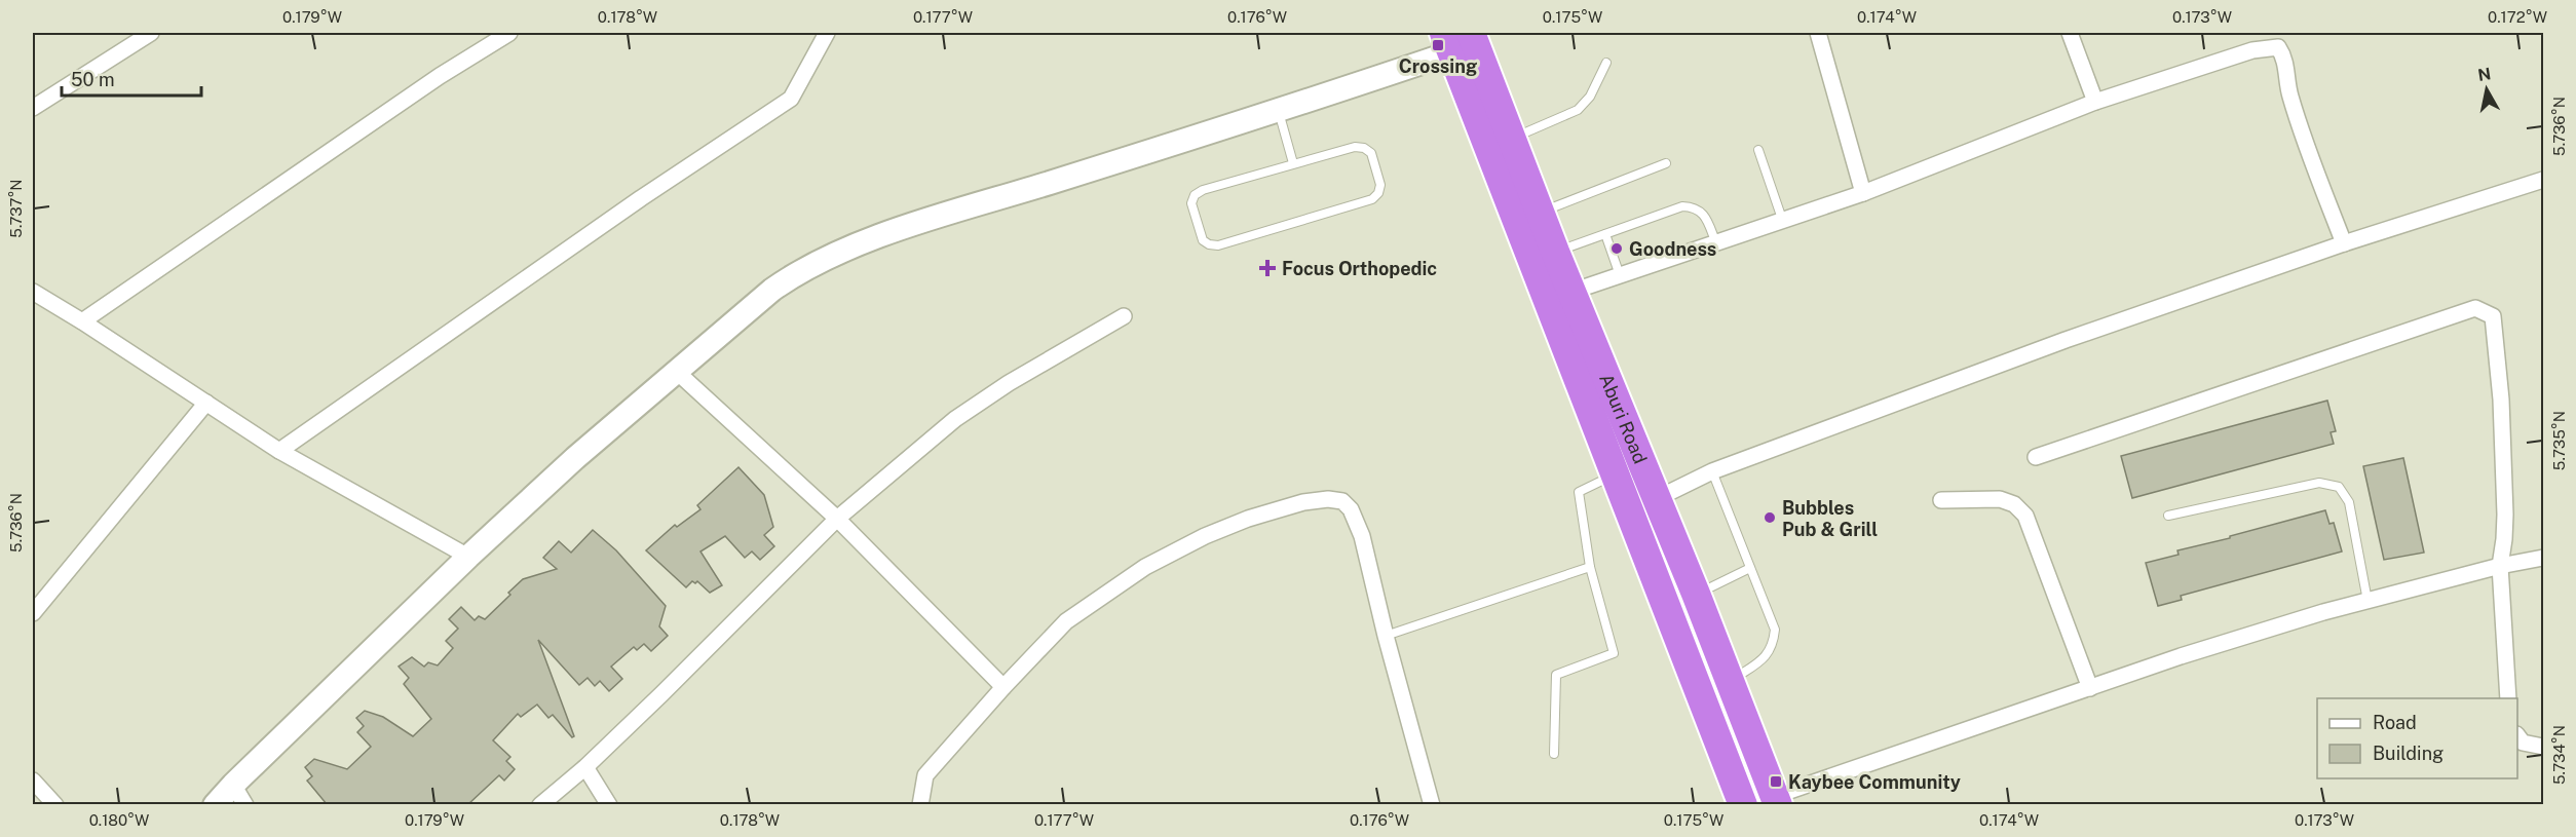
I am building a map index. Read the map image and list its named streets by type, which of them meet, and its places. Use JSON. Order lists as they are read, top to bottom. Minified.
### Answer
{"streets":{"highway":["Aburi Road"]},"places":{"transit":["Crossing","Kaybee Community"],"other":["Goodness","Bubbles Pub & Grill"],"health":["Focus Orthopedic"]},"legend":["Road","Building"],"scale_bar":"50 m","north":"top","coordinates":["0.179°W","0.178°W","0.177°W","0.176°W","0.175°W","0.174°W","0.173°W","0.172°W","5.736°N","5.737°N","5.735°N","5.734°N","0.180°W"]}
